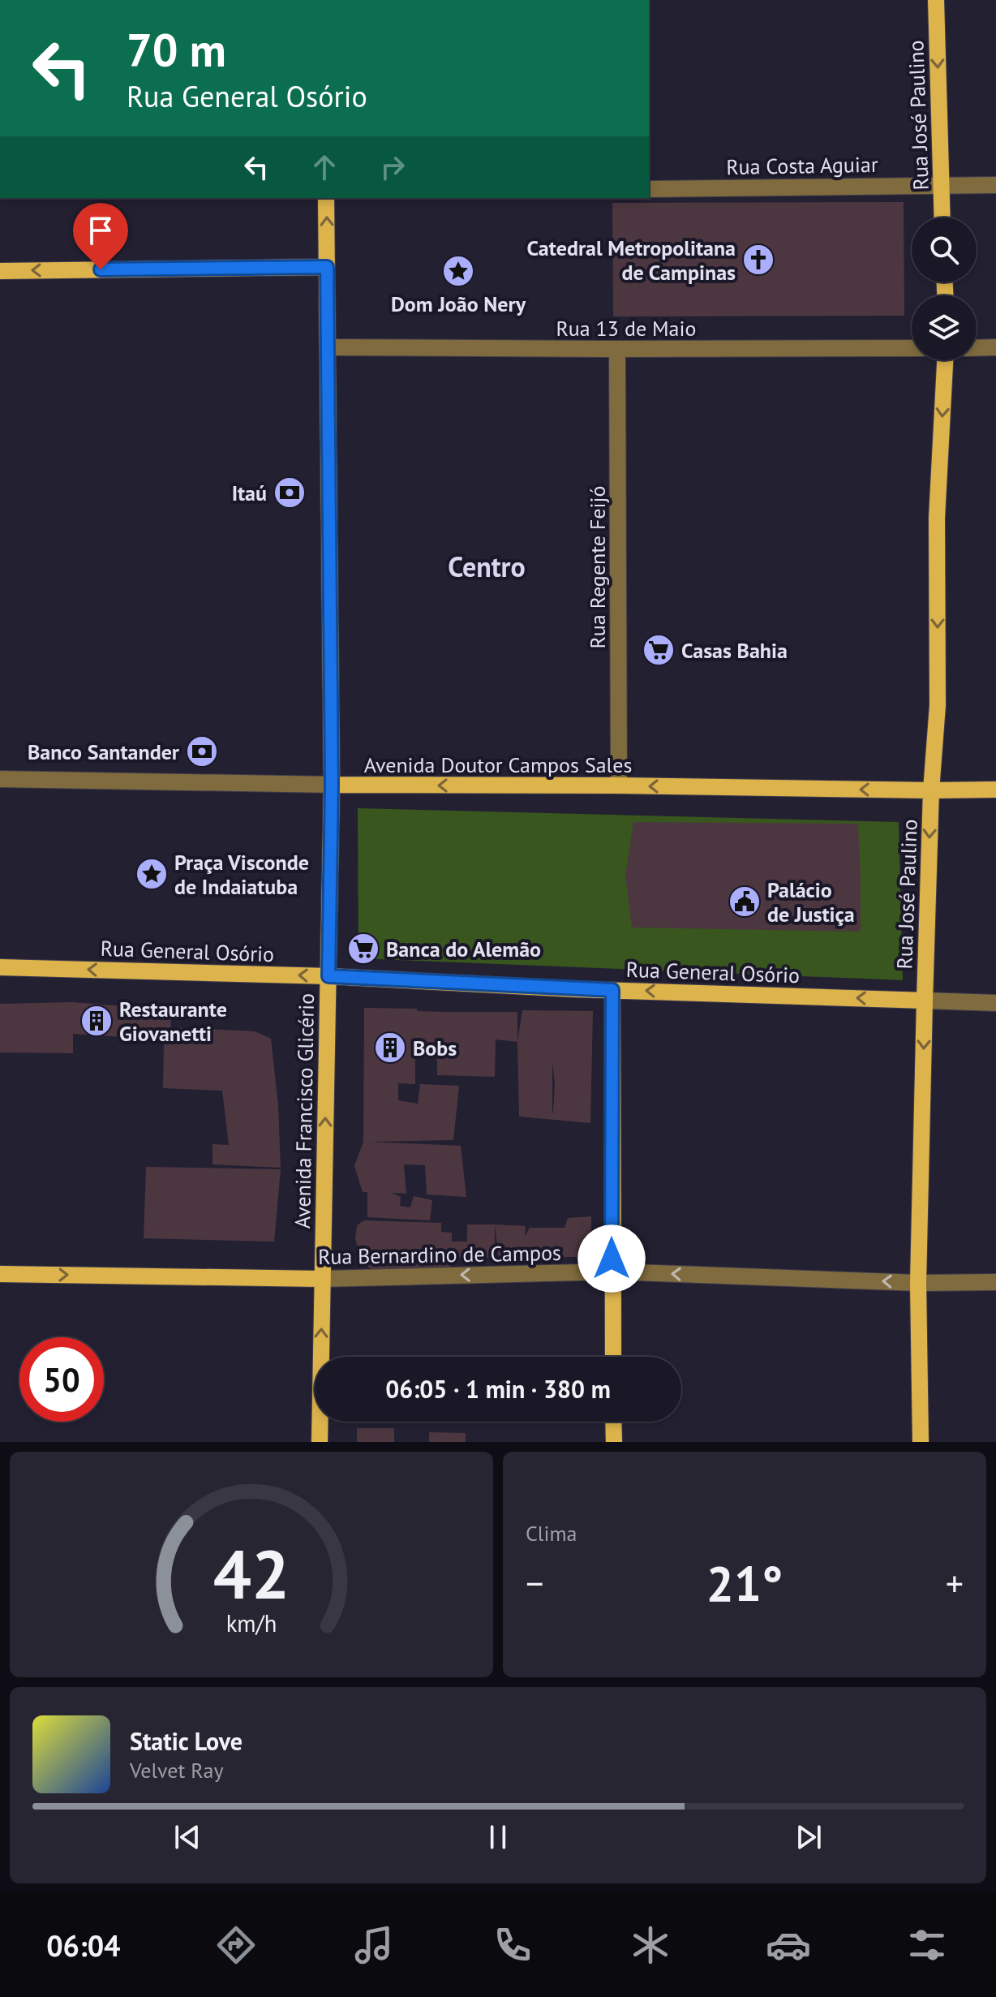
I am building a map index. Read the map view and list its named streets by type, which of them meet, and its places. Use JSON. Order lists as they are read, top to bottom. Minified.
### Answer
{"streets":{"main road":["Rua José Paulino","Avenida Doutor Campos Sales","Rua General Osório","Avenida Francisco Glicério","Rua Bernardino de Campos"],"street":["Rua Costa Aguiar","Rua 13 de Maio","Rua Regente Feijó"]},"crossings":[["Rua José Paulino","Rua Costa Aguiar"],["Rua José Paulino","Avenida Doutor Campos Sales"],["Rua José Paulino","Rua General Osório"],["Rua José Paulino","Rua Bernardino de Campos"],["Rua 13 de Maio","Rua Regente Feijó"],["Rua 13 de Maio","Avenida Francisco Glicério"],["Rua Regente Feijó","Avenida Doutor Campos Sales"],["Avenida Doutor Campos Sales","Avenida Francisco Glicério"],["Rua General Osório","Avenida Francisco Glicério"],["Avenida Francisco Glicério","Rua Bernardino de Campos"]],"one_way":["Rua José Paulino","Avenida Doutor Campos Sales","Rua General Osório","Avenida Francisco Glicério"],"districts":["Centro"],"places":{"church":["Catedral Metropolitana de Campinas"],"place":["Dom João Nery","Praça Visconde de Indaiatuba"],"bank":["Itaú","Banco Santander"],"supermarket":["Casas Bahia","Banca do Alemão"],"public building":["Palácio de Justiça"],"building":["Restaurante Giovanetti","Bobs"]},"page":{"turn":["70 m","Rua General Osório"],"limit":"50","trip":"06:05 · 1 min · 380 m","tile":"Clima","heat":["−","21°","+"],"song":["Static Love","Velvet Ray"],"tabs":"06:04","gauge":["42","km/h"]}}
